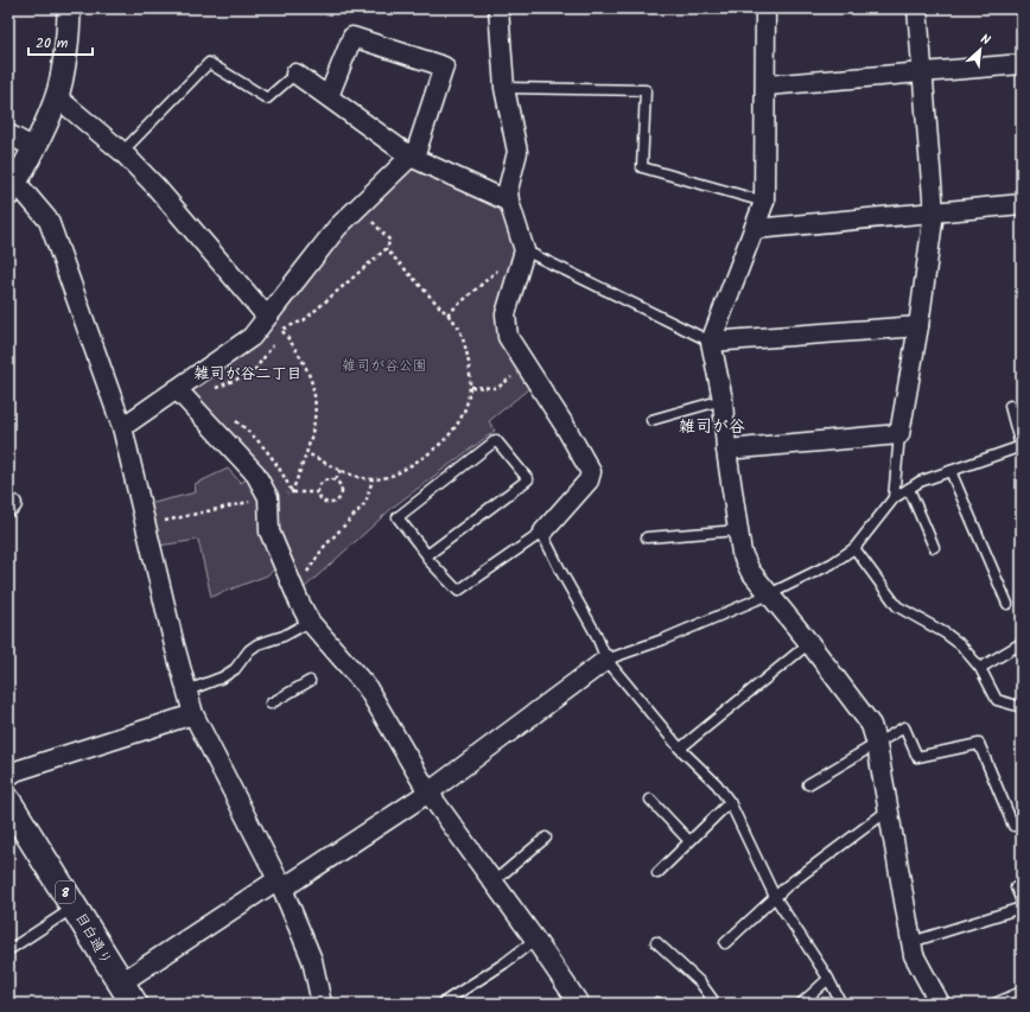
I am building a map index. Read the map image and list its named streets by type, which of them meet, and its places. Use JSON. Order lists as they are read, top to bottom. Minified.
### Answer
{"streets":{"main road":["8","目白通り"]},"districts":["雑司が谷二丁目","雑司が谷"],"parks":["雑司が谷公園"],"scale_bar":"20 m","north":"top right"}
